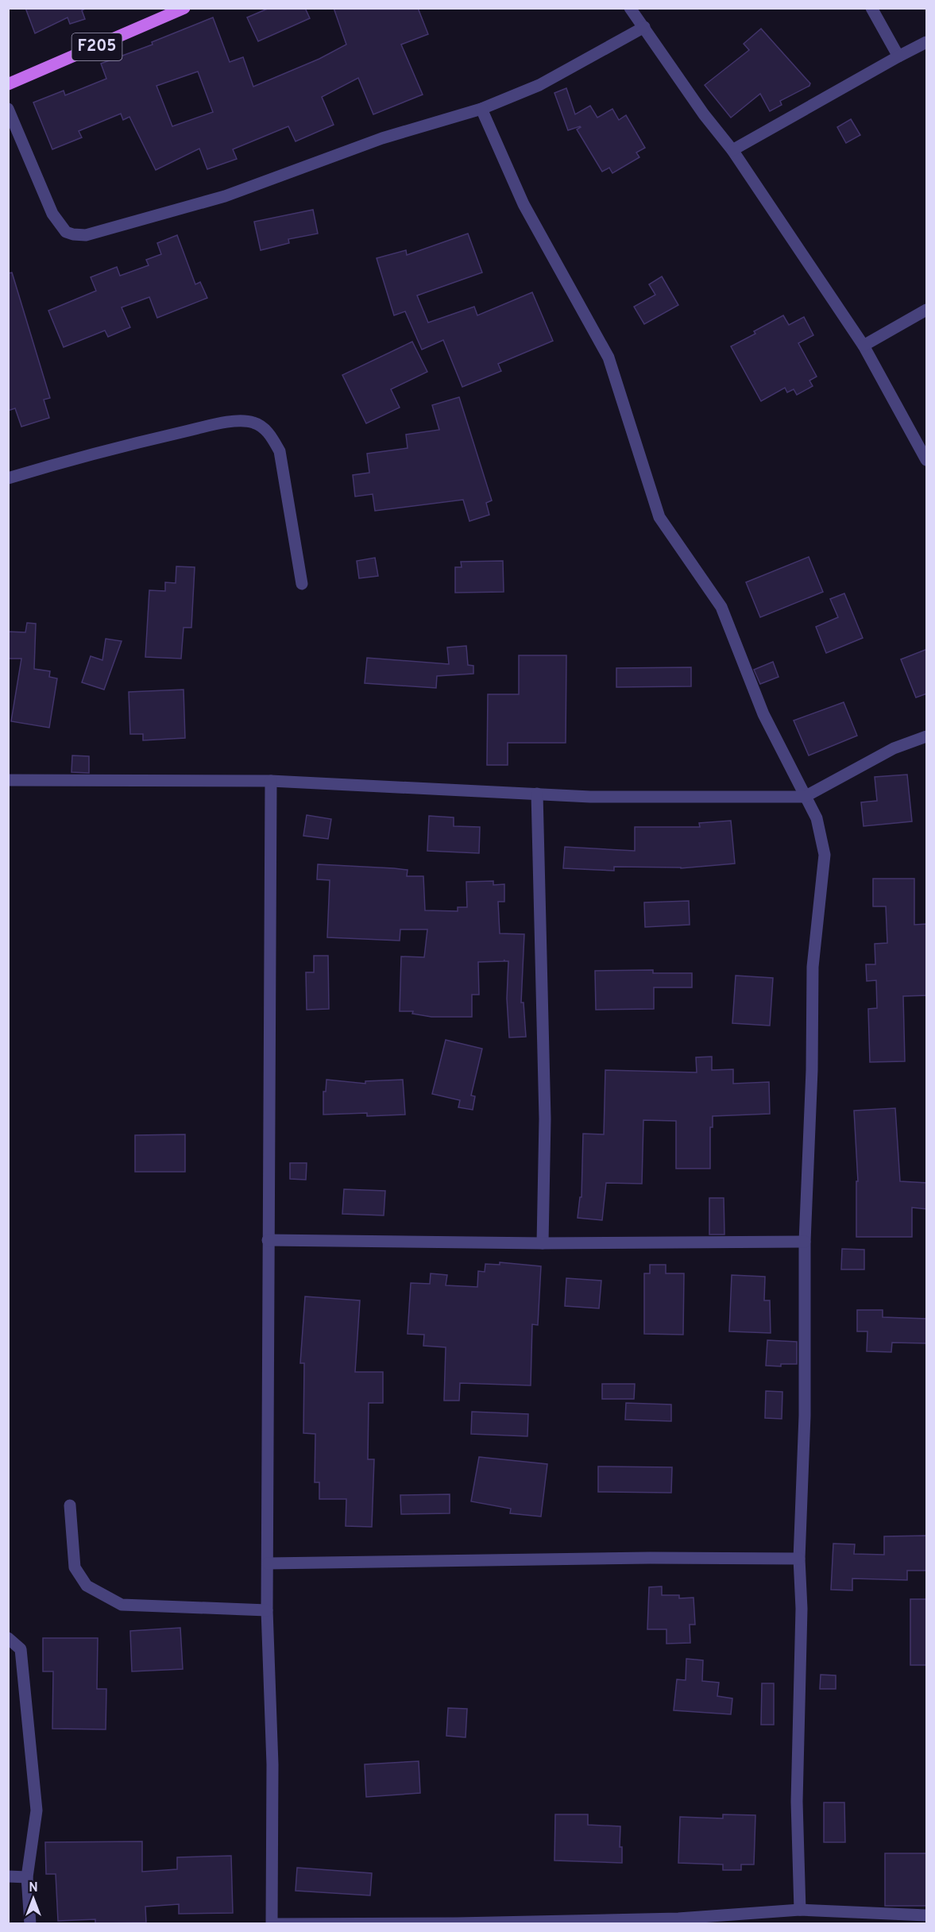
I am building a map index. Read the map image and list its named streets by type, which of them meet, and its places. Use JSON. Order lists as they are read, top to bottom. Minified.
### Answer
{"streets":{"main road":["F205"]},"north":"top"}
